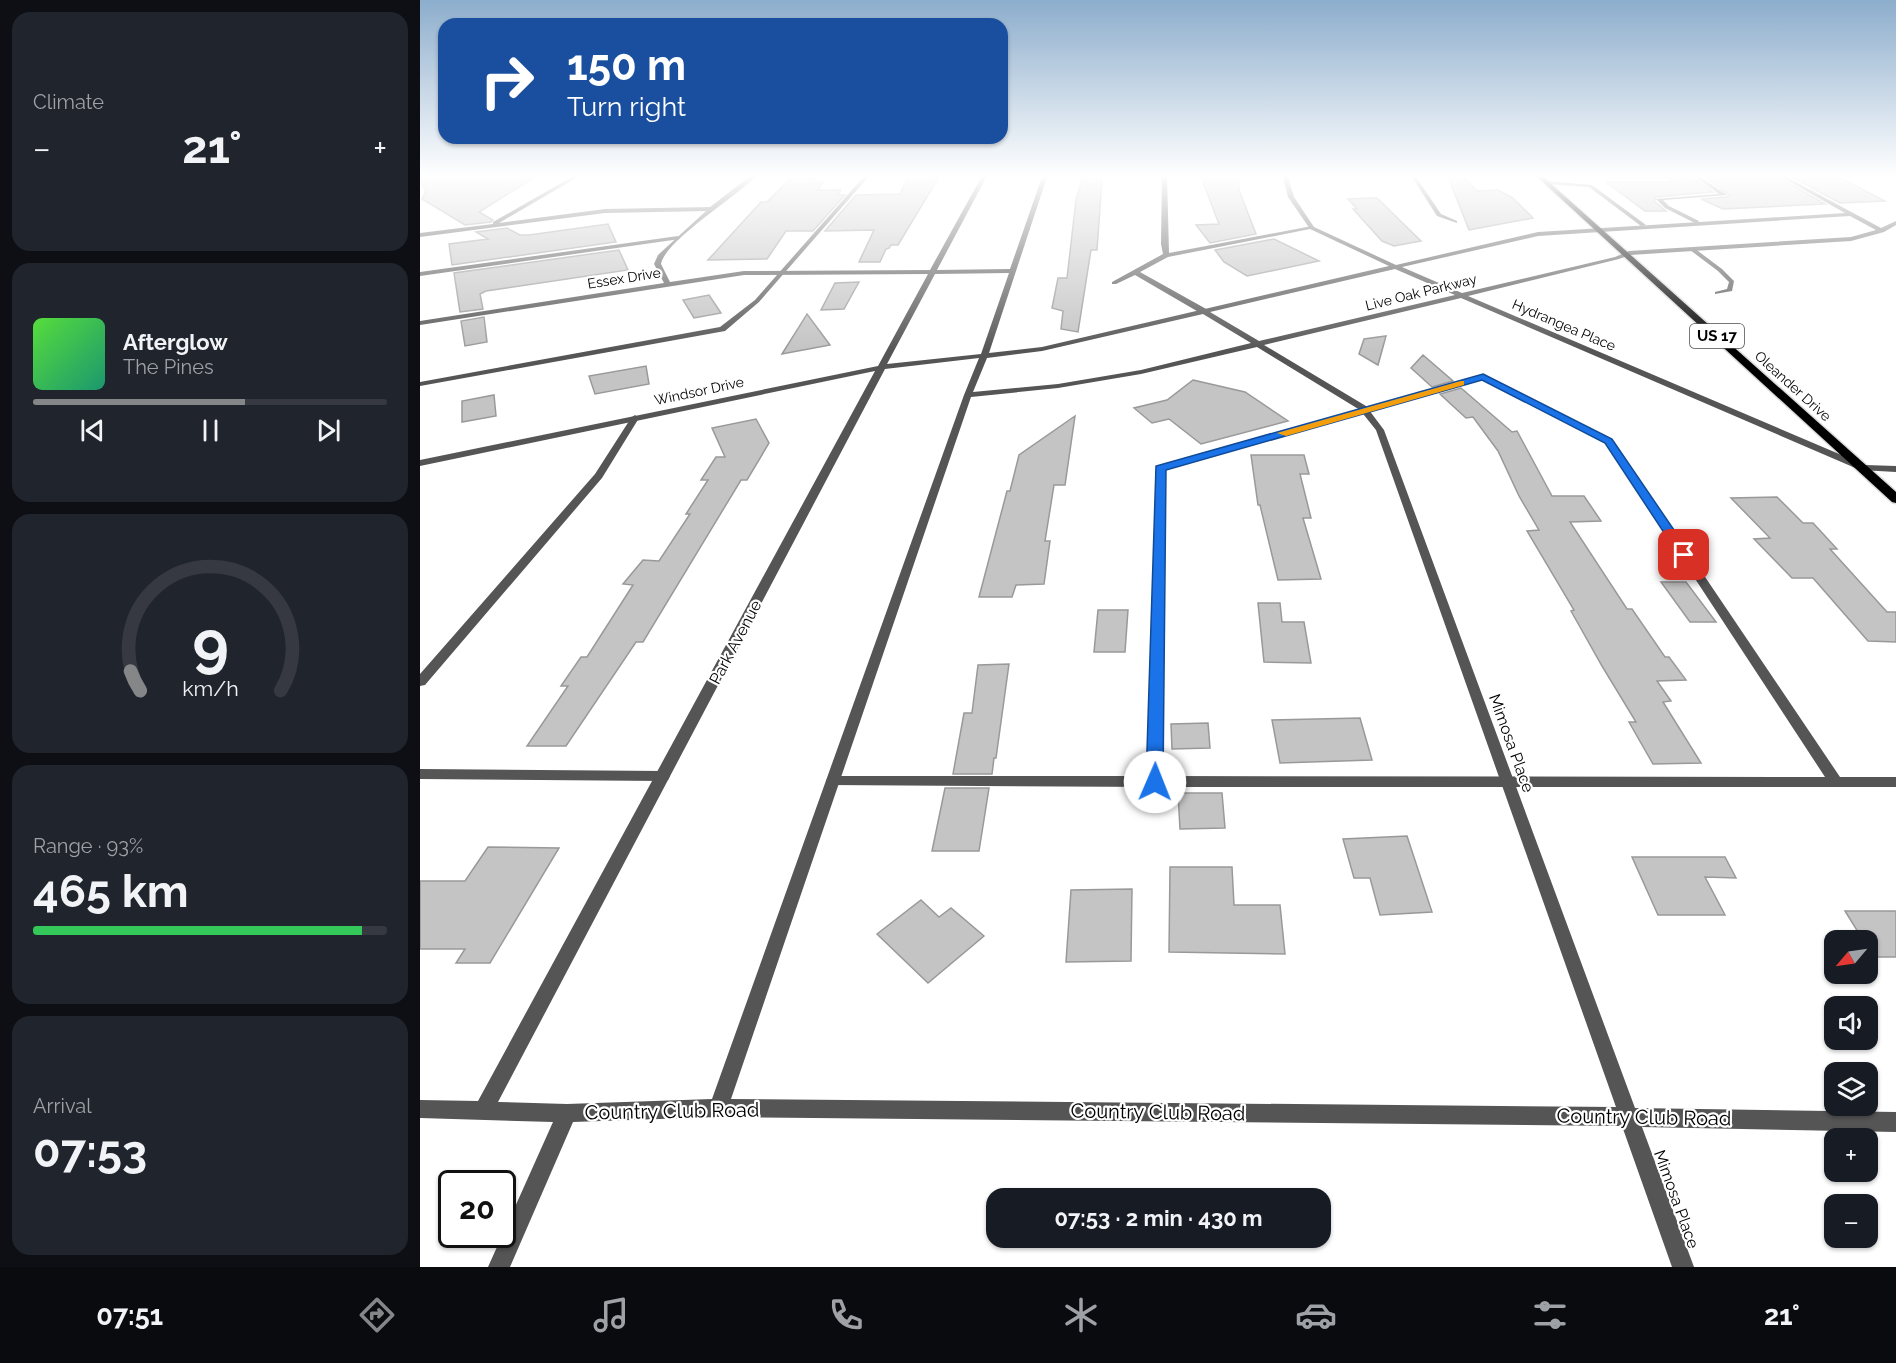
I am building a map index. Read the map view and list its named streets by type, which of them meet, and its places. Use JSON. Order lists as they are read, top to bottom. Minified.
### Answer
{"streets":{"main road":["US 17","Oleander Drive"],"street":["Essex Drive","Live Oak Parkway","Hydrangea Place","Windsor Drive","Park Avenue","Mimosa Place","Country Club Road"]},"crossings":[["Essex Drive","Park Avenue"],["Live Oak Parkway","Hydrangea Place"],["Live Oak Parkway","Oleander Drive"],["Live Oak Parkway","Windsor Drive"],["Live Oak Parkway","Mimosa Place"],["Hydrangea Place","Oleander Drive"],["Windsor Drive","Park Avenue"],["Park Avenue","Country Club Road"],["Mimosa Place","Country Club Road"]],"north":"bottom left","page":{"tile":["Climate",["Range · 93%","465 km"],["Arrival","07:53"]],"turn":["150 m","Turn right"],"heat":["−","21°","+"],"song":["Afterglow","The Pines"],"map_buttons":["+","−"],"limit":"20","trip":"07:53 · 2 min · 430 m","tabs":["07:51","21°"],"gauge":["9","km/h"]}}
